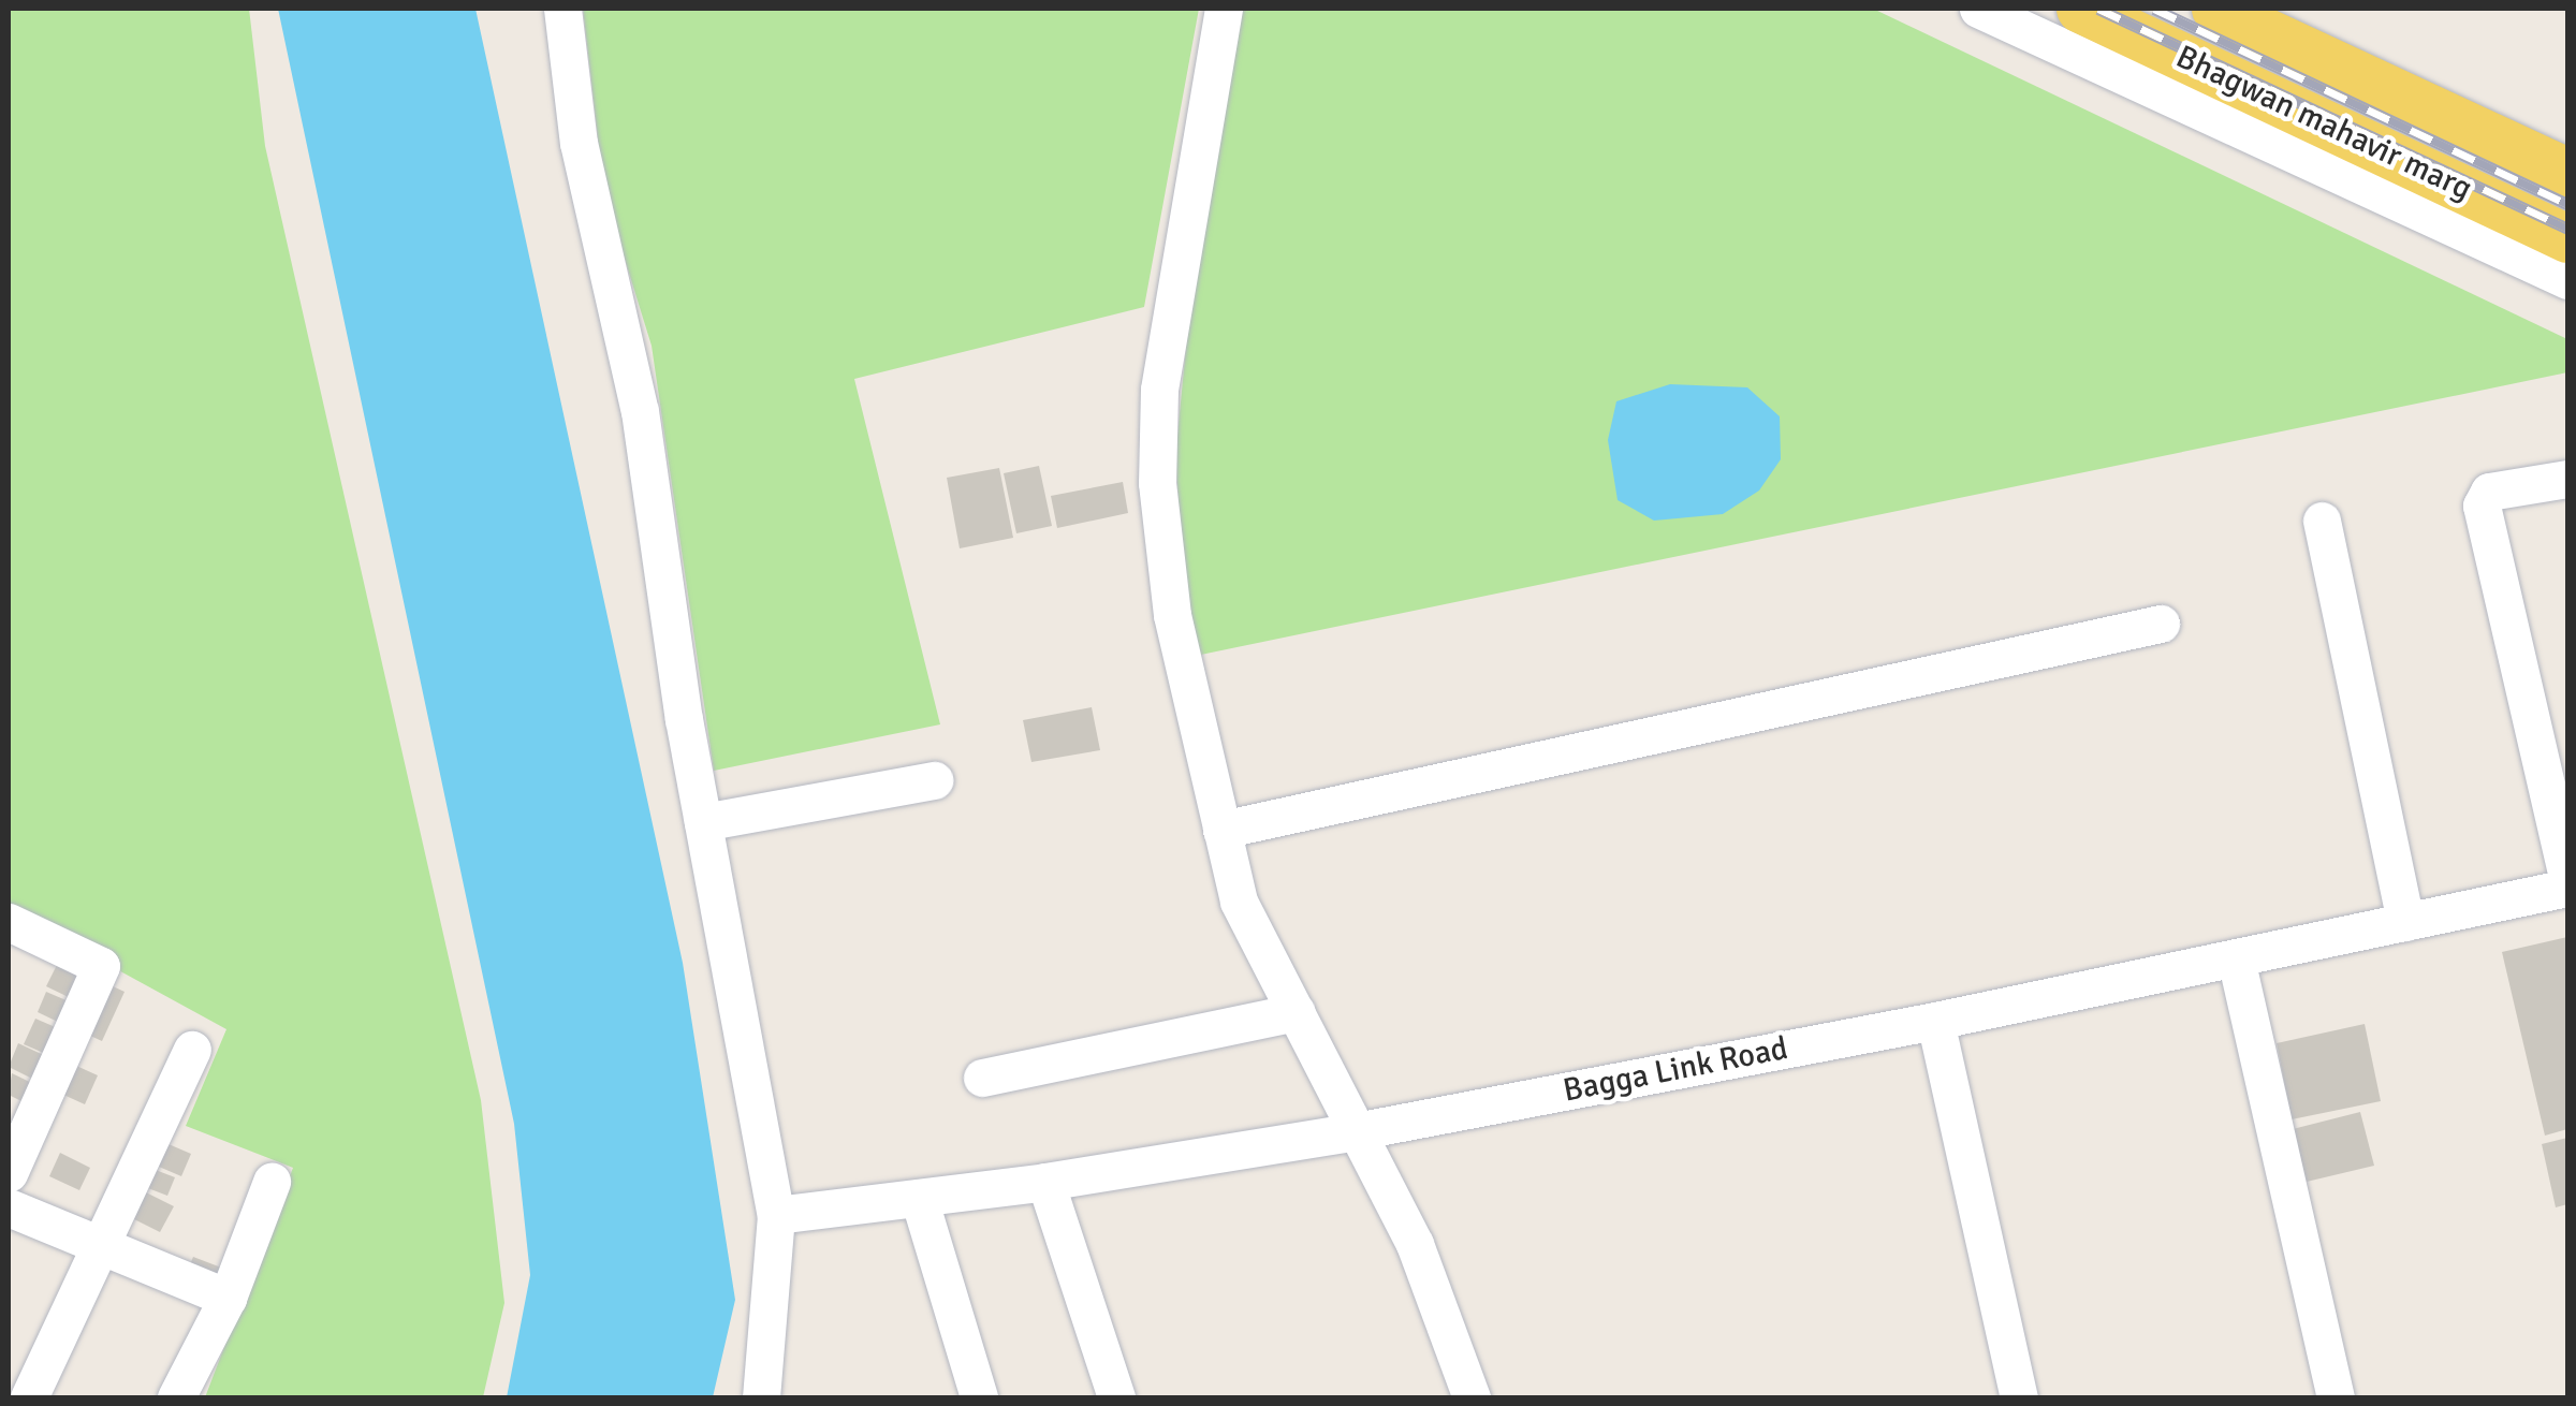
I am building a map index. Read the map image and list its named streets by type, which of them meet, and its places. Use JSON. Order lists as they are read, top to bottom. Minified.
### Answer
{"streets":{"main road":["Bhagwan mahavir marg"],"street":["Bagga Link Road"]}}
